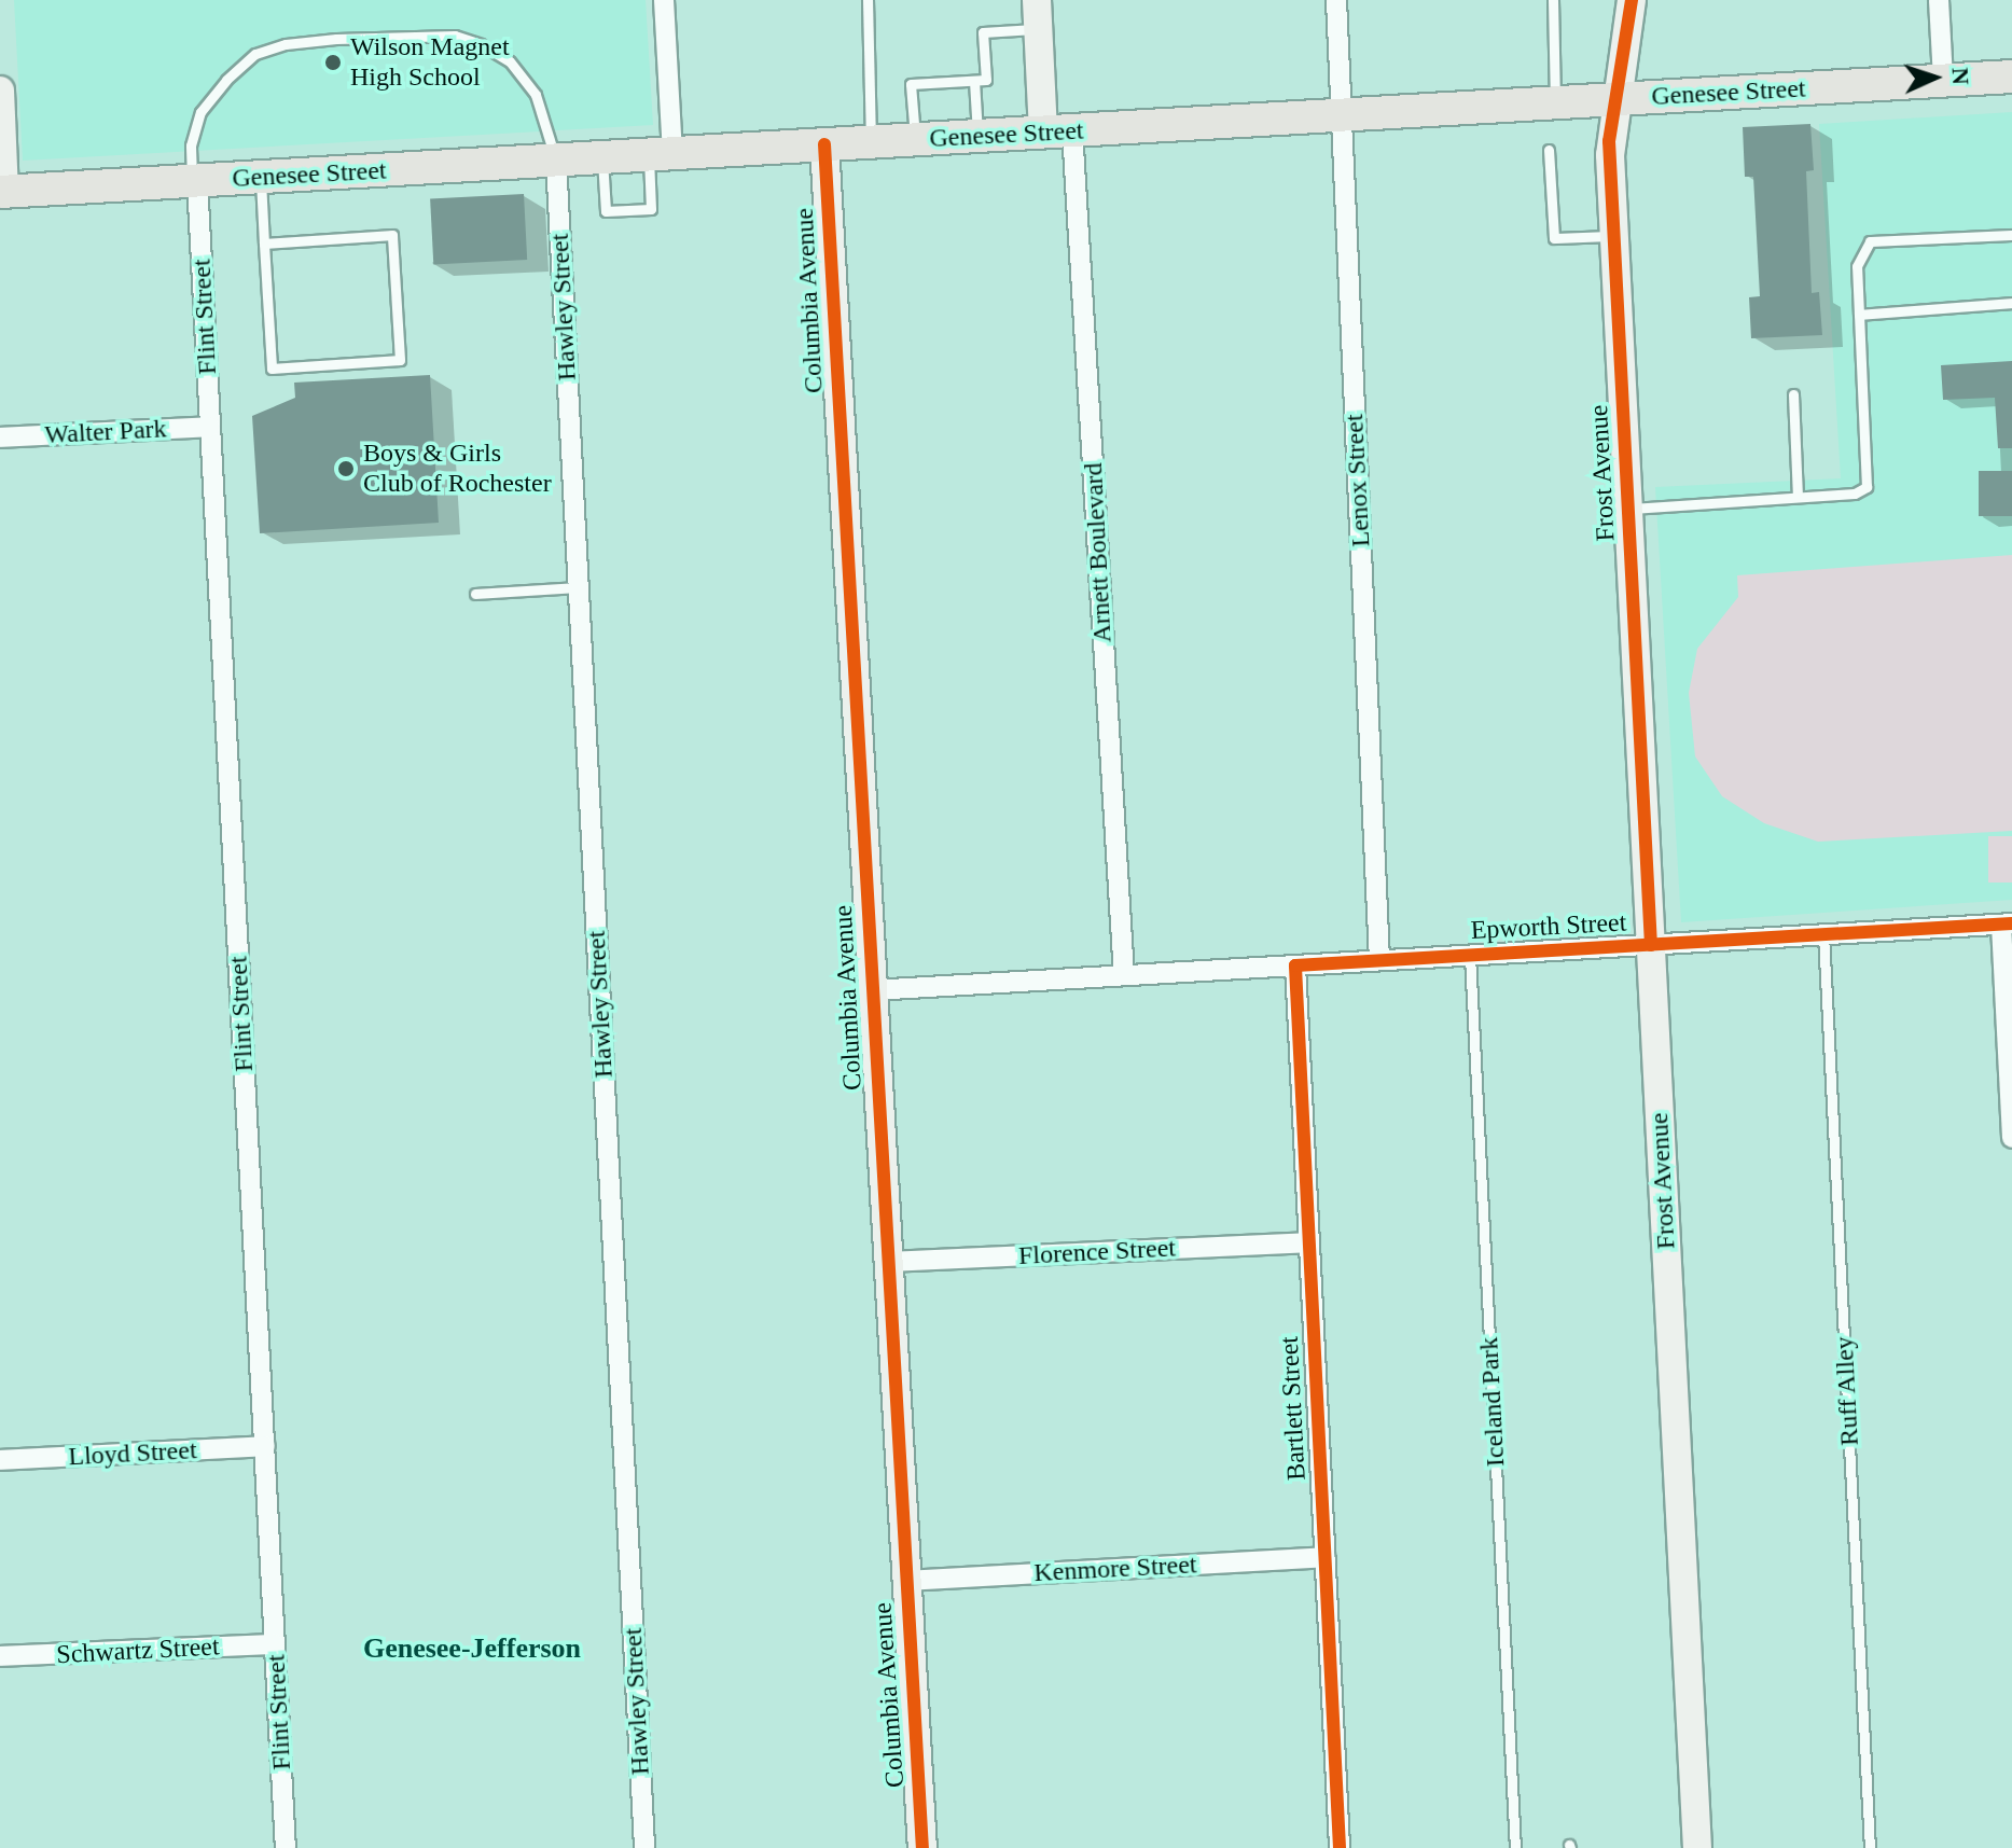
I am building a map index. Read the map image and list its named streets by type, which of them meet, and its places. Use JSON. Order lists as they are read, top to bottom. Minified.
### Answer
{"streets":{"main road":["Genesee Street"],"street":["Columbia Avenue","Hawley Street","Flint Street","Walter Park","Frost Avenue","Lenox Street","Arnett Boulevard","Epworth Street","Florence Street","Bartlett Street","Lloyd Street","Kenmore Street","Schwartz Street"],"lane":["Ruff Alley","Iceland Park"]},"crossings":[["Genesee Street","Columbia Avenue"],["Genesee Street","Hawley Street"],["Genesee Street","Flint Street"],["Genesee Street","Frost Avenue"],["Genesee Street","Lenox Street"],["Genesee Street","Arnett Boulevard"],["Columbia Avenue","Epworth Street"],["Columbia Avenue","Florence Street"],["Columbia Avenue","Kenmore Street"],["Flint Street","Walter Park"],["Flint Street","Lloyd Street"],["Flint Street","Schwartz Street"],["Frost Avenue","Epworth Street"],["Lenox Street","Epworth Street"],["Arnett Boulevard","Epworth Street"],["Epworth Street","Ruff Alley"],["Epworth Street","Iceland Park"],["Epworth Street","Bartlett Street"],["Florence Street","Bartlett Street"],["Bartlett Street","Kenmore Street"]],"districts":["Genesee-Jefferson"],"places":["Wilson Magnet High School","Boys & Girls Club of Rochester"],"north":"right"}
